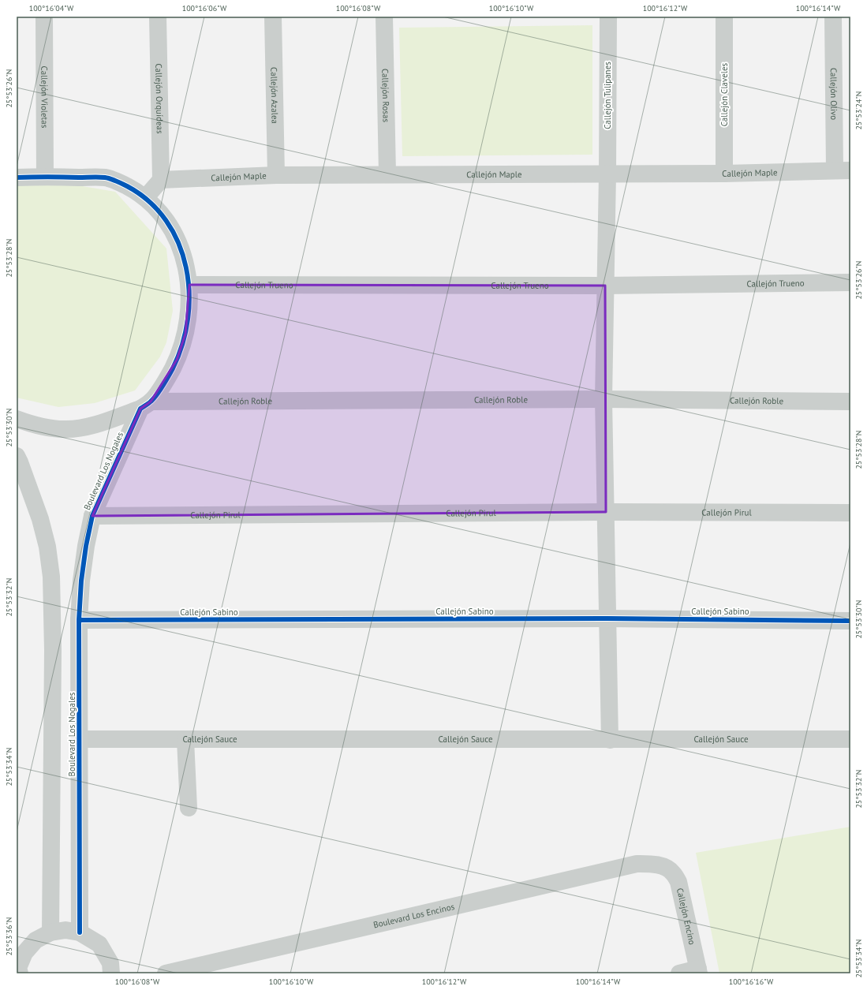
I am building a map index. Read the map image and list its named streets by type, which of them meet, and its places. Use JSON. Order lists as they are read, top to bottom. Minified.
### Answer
{"streets":{"street":["Callejón Olivo","Callejón Claveles","Callejón Azalea","Callejón Rosas","Callejón Tulipanes","Callejón Violetas","Callejón Orquídeas","Callejón Maple","Callejón Trueno","Callejón Roble","Boulevard Los Nogales","Callejón Pirul","Callejón Sabino","Callejón Sauce","Boulevard Los Encinos","Callejón Encino"]},"crossings":[["Callejón Olivo","Callejón Maple"],["Callejón Claveles","Callejón Maple"],["Callejón Azalea","Callejón Maple"],["Callejón Rosas","Callejón Maple"],["Callejón Tulipanes","Callejón Maple"],["Callejón Tulipanes","Callejón Trueno"],["Callejón Tulipanes","Callejón Roble"],["Callejón Tulipanes","Callejón Pirul"],["Callejón Tulipanes","Callejón Sabino"],["Callejón Tulipanes","Callejón Sauce"],["Callejón Violetas","Boulevard Los Nogales"],["Callejón Orquídeas","Callejón Maple"],["Callejón Trueno","Boulevard Los Nogales"],["Callejón Roble","Boulevard Los Nogales"],["Boulevard Los Nogales","Callejón Pirul"],["Boulevard Los Nogales","Callejón Sabino"],["Boulevard Los Nogales","Callejón Sauce"],["Boulevard Los Encinos","Callejón Encino"]],"coordinates":["100°16'04\"W","100°16'06\"W","100°16'08\"W","100°16'10\"W","100°16'12\"W","100°16'14\"W","25°53'26\"N","25°53'24\"N","25°53'28\"N","25°53'30\"N","25°53'32\"N","25°53'34\"N","25°53'36\"N","100°16'16\"W"]}
